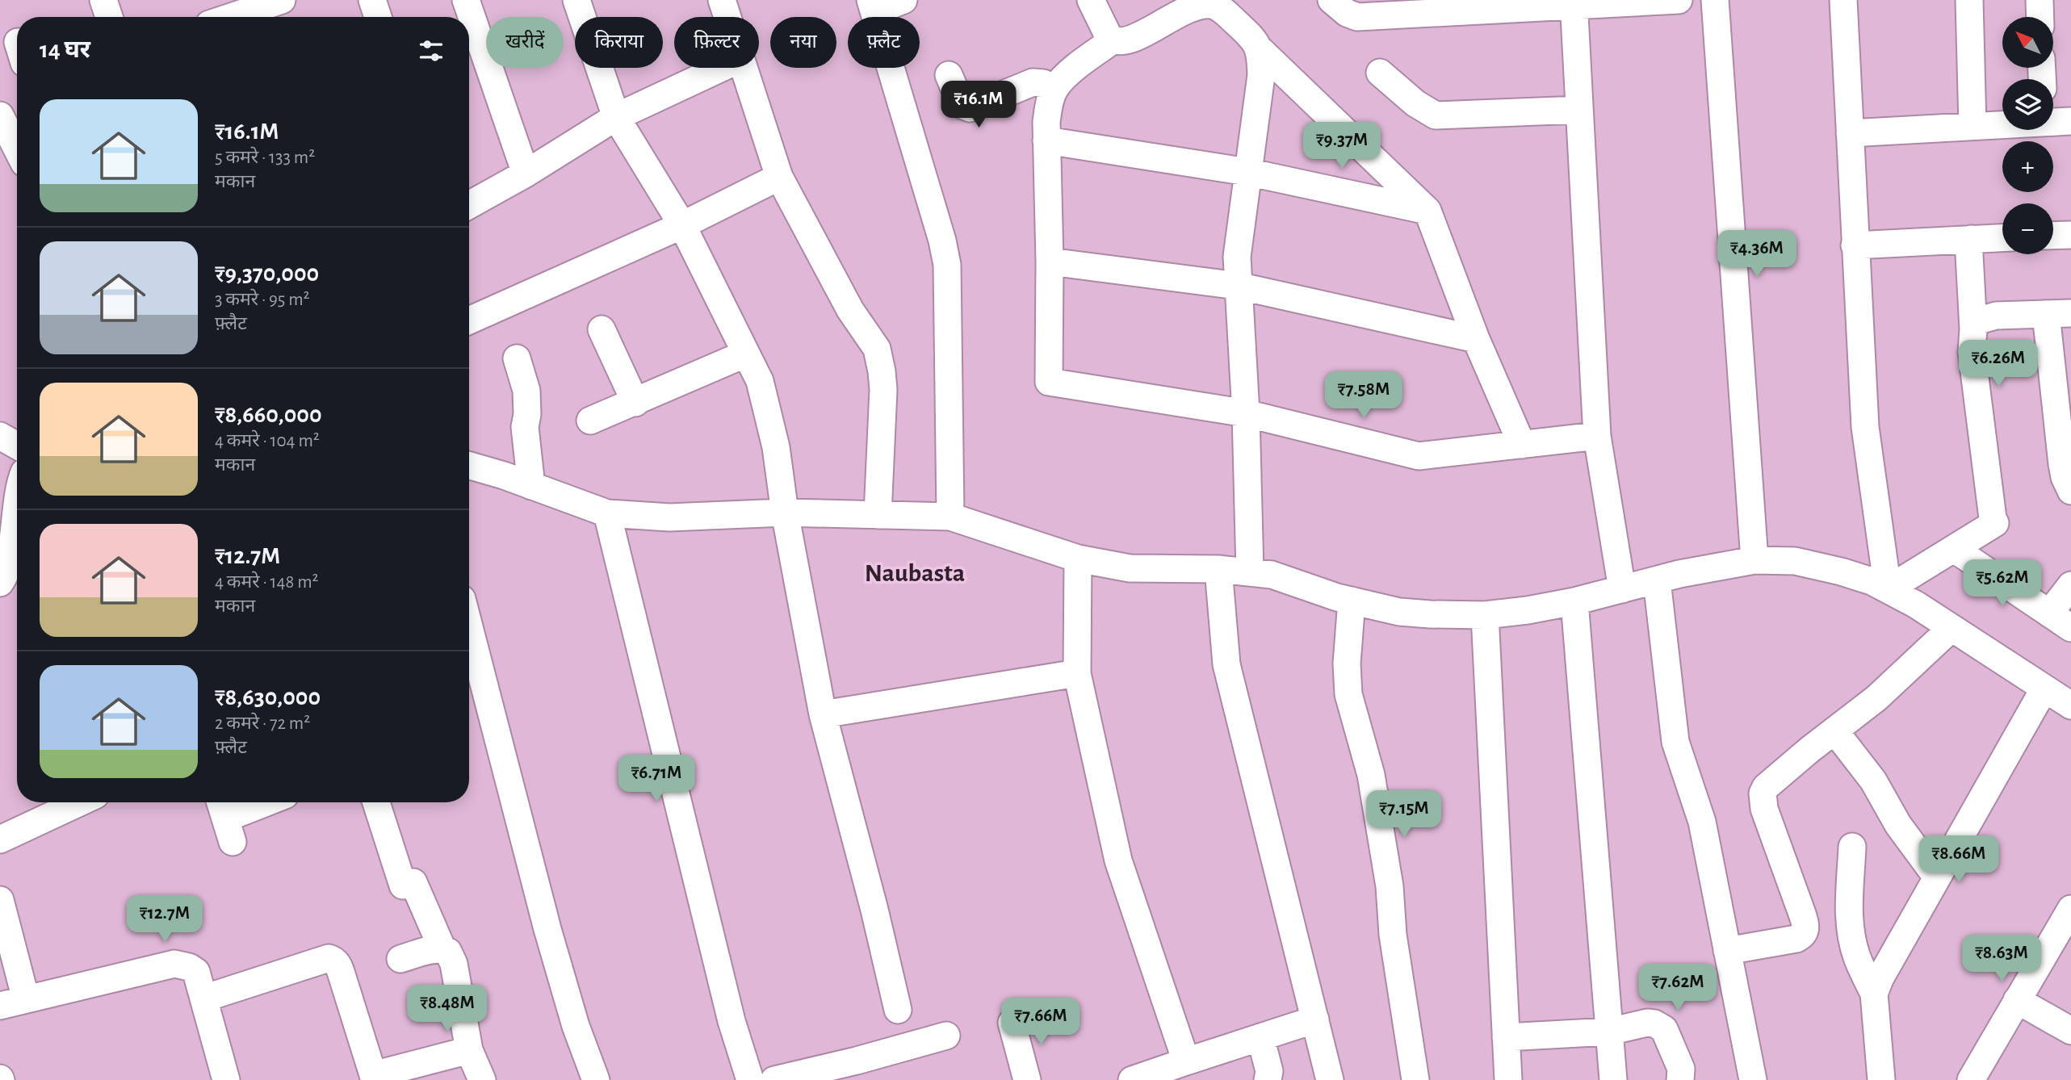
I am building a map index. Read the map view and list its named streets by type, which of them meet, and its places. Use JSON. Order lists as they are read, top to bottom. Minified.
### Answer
{"districts":["Naubasta"],"north":"top left","page":{"map_buttons":["+","−"],"chip":["खरीदें","किराया","फ़िल्टर","नया","फ़्लैट"],"heading":"14 घर","price":["₹16.1M","₹9.37M","₹4.36M","₹6.26M","₹7.58M","₹5.62M","₹6.71M","₹7.15M","₹8.66M","₹12.7M","₹8.63M","₹7.62M","₹8.48M","₹7.66M"],"list":[{"name":"₹16.1M","note":"5 कमरे · 133 m² · मकान"},{"name":"₹9,370,000","note":"3 कमरे · 95 m² · फ़्लैट"},{"name":"₹8,660,000","note":"4 कमरे · 104 m² · मकान"},{"name":"₹12.7M","note":"4 कमरे · 148 m² · मकान"},{"name":"₹8,630,000","note":"2 कमरे · 72 m² · फ़्लैट"}]}}
